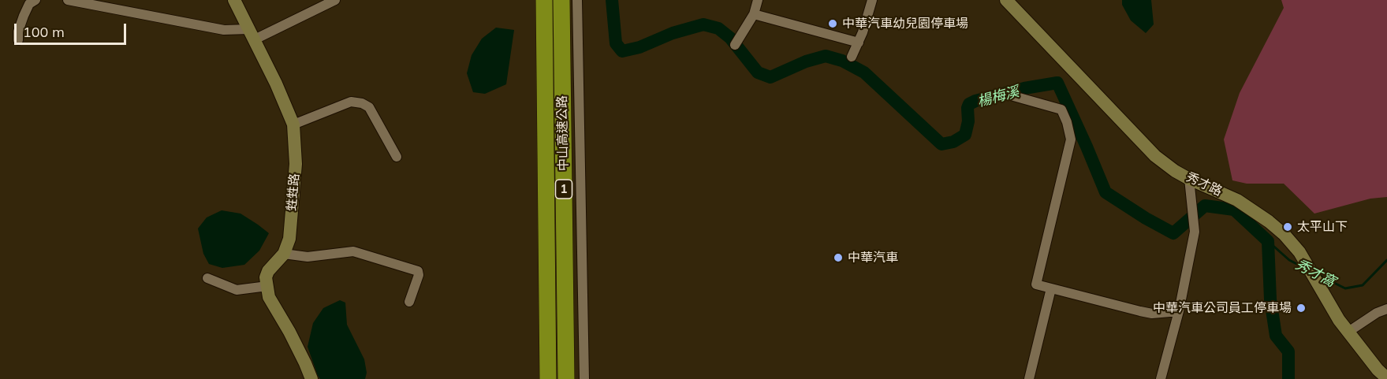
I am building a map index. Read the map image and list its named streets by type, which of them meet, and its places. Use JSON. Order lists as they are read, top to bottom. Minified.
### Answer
{"streets":{"highway":["中山高速公路","1"],"main road":["秀才路","甡甡路"]},"water":["楊梅溪","秀才窩"],"places":["中華汽車幼兒園停車場","太平山下","中華汽車","中華汽車公司員工停車場"],"scale_bar":"100 m"}
